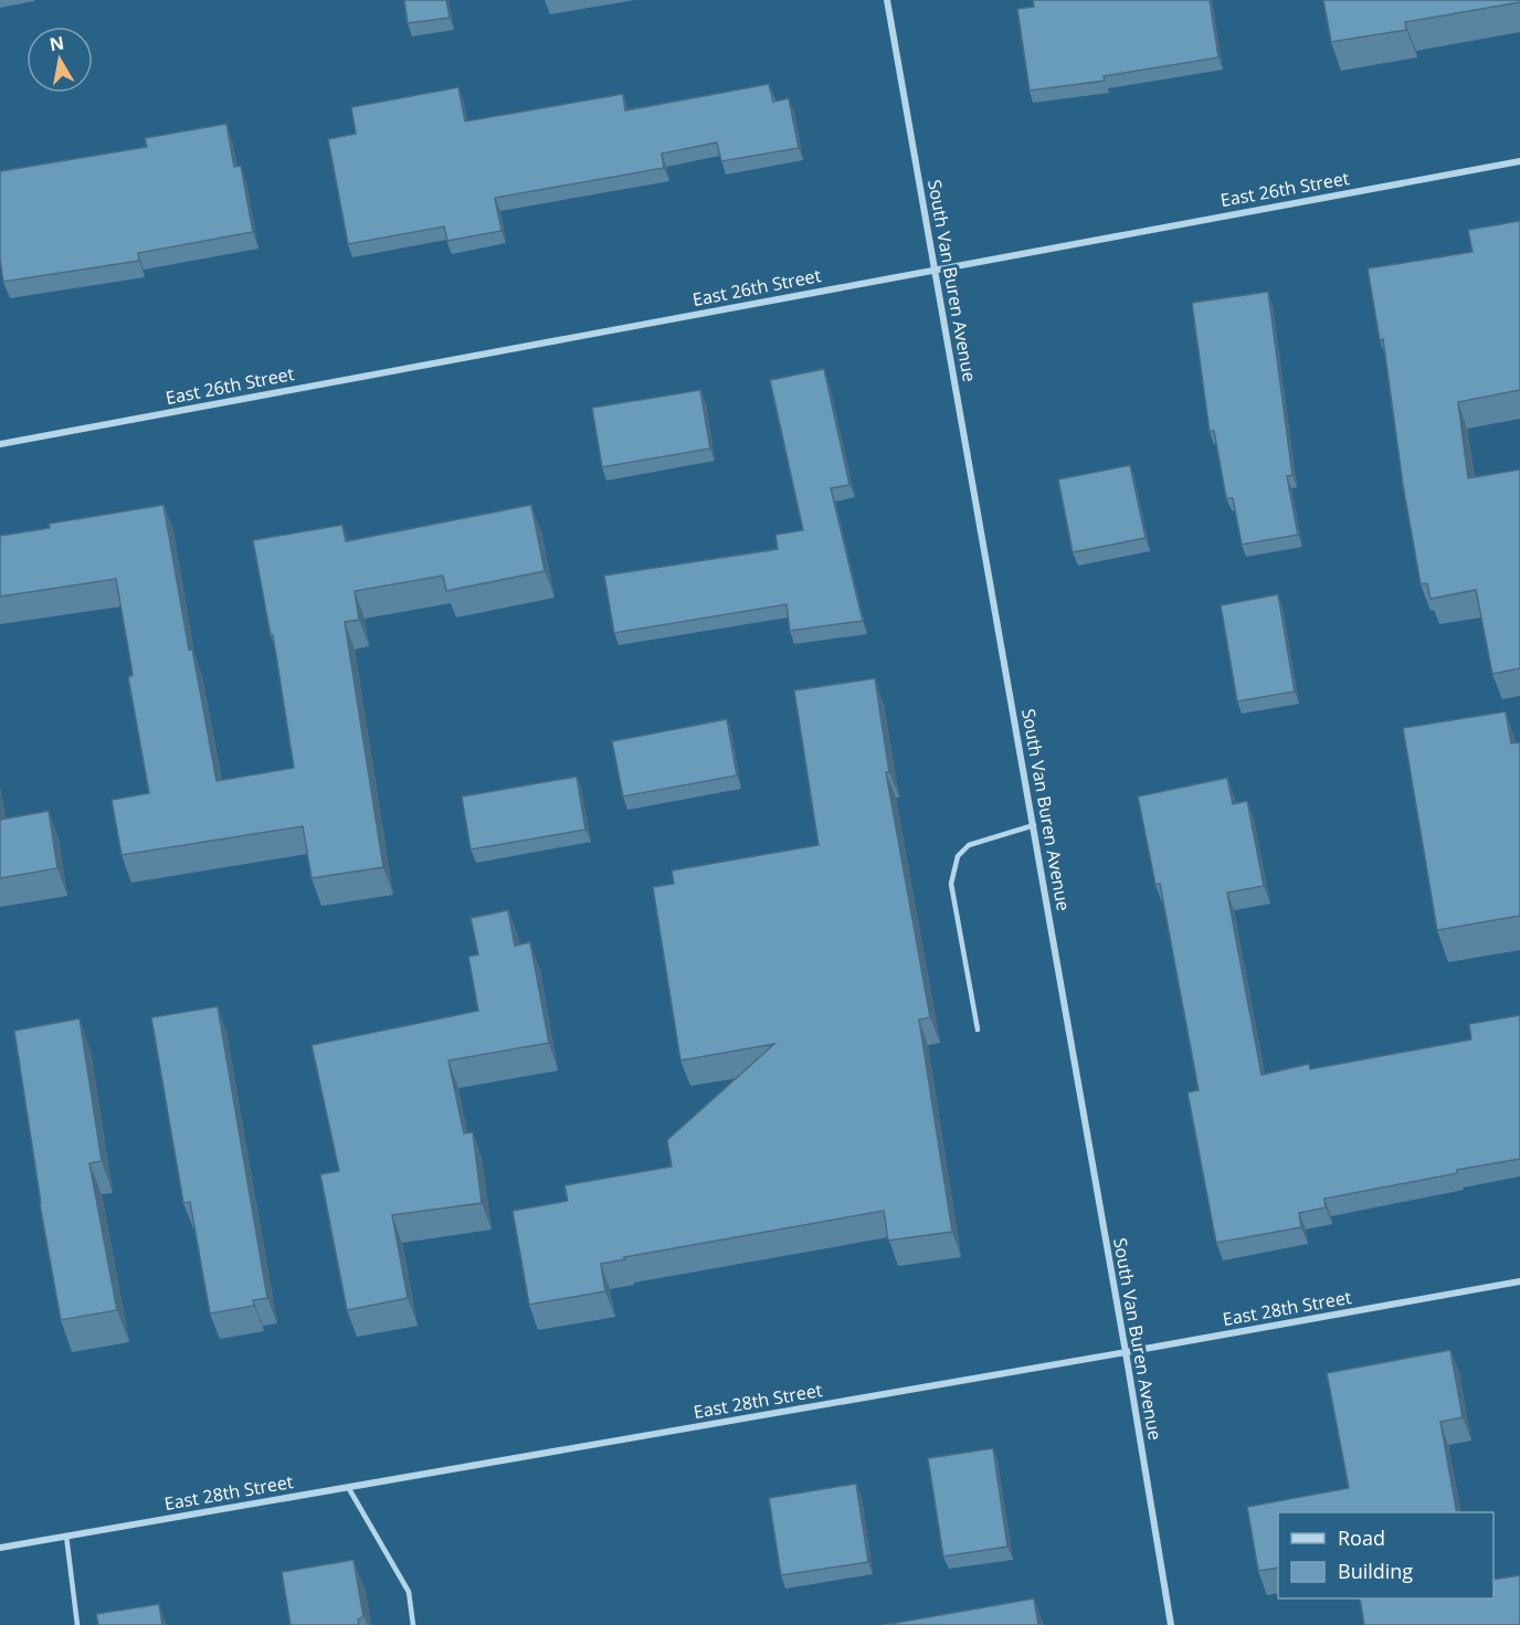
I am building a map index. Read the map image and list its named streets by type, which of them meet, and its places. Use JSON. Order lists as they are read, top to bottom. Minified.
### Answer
{"streets":{"street":["East 26th Street","South Van Buren Avenue","East 28th Street"]},"crossings":[["East 26th Street","South Van Buren Avenue"],["South Van Buren Avenue","East 28th Street"]],"legend":["Road","Building"],"north":"top"}
